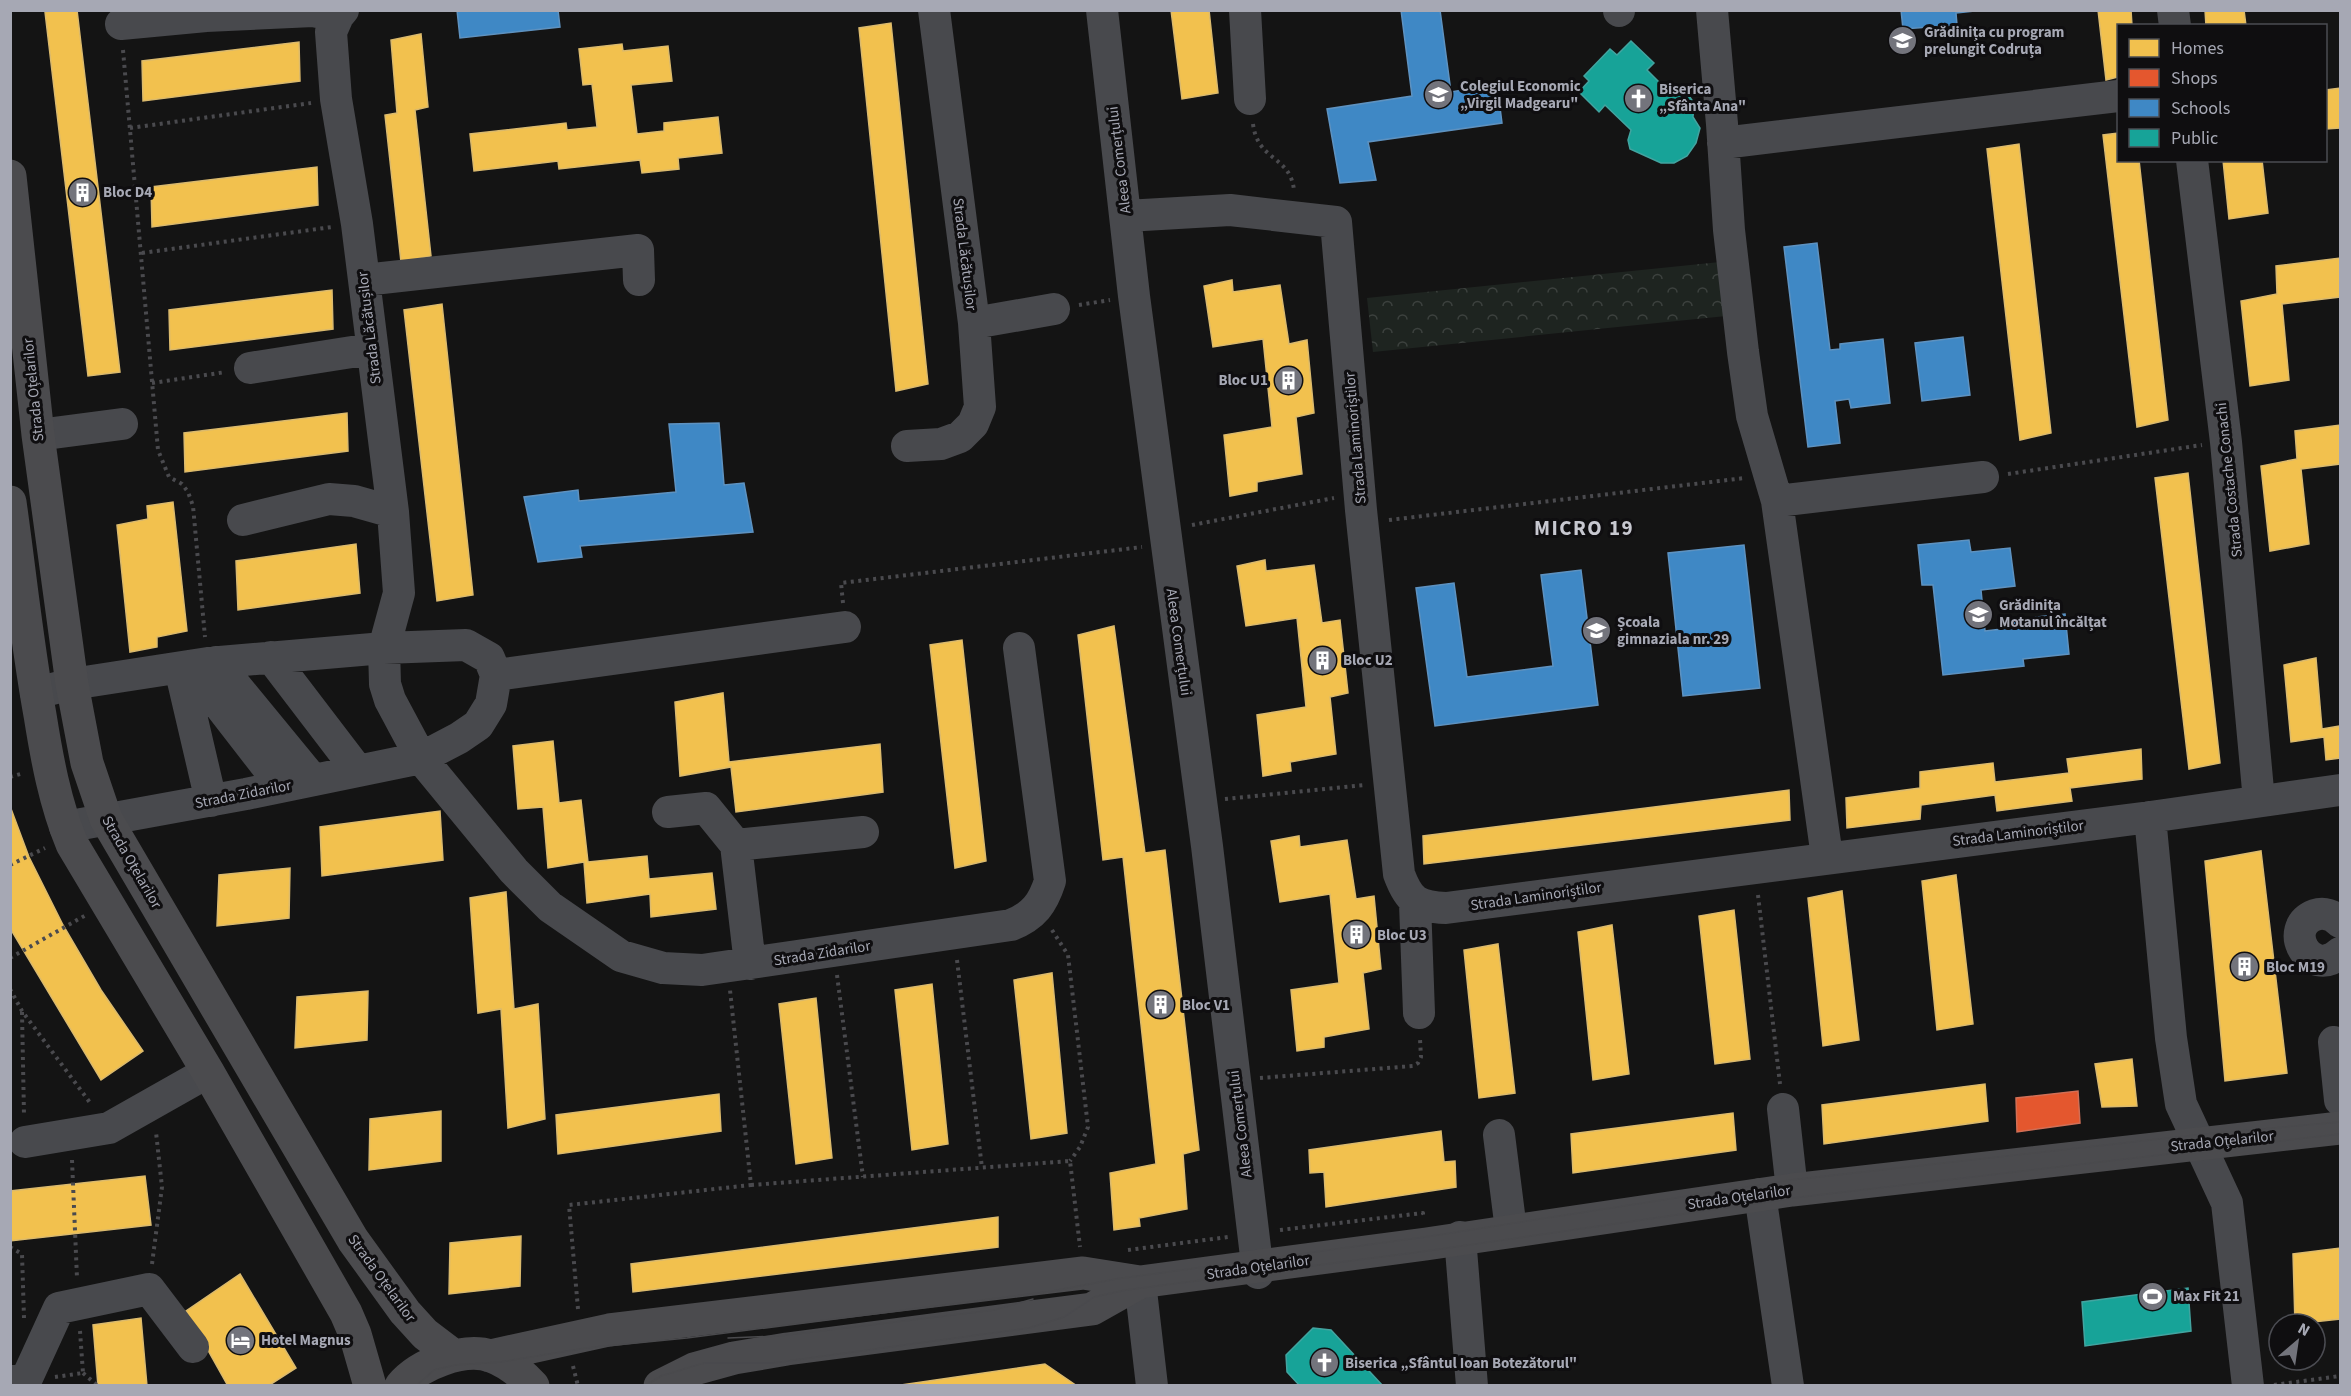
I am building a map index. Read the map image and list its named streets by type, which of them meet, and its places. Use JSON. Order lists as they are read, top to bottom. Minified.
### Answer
{"streets":{"main road":["Strada Oțelarilor"],"street":["Aleea Comerțului","Strada Lăcătușilor","Strada Laminoriștilor","Strada Costache Conachi","Strada Zidarilor"]},"crossings":[["Aleea Comerțului","Strada Oțelarilor"],["Strada Lăcătușilor","Strada Zidarilor"],["Strada Oțelarilor","Strada Zidarilor"],["Strada Laminoriștilor","Strada Costache Conachi"]],"districts":["MICRO 19"],"places":{"school or university":["Grădinița cu program prelungit Codruța","Colegiul Economic „Virgil Madgearu\"","Grădinița Motanul încălțat","Școala gimnaziala nr. 29"],"church":["Biserica „Sfânta Ana\"","Biserica „Sfântul Ioan Botezătorul\""],"building":["Bloc D4","Bloc U1","Bloc U2","Bloc U3","Bloc M19","Bloc V1"],"sports":["Max Fit 21"],"hotel":["Hotel Magnus"]},"legend":["Homes","Shops","Schools","Public"],"north":"top right"}
